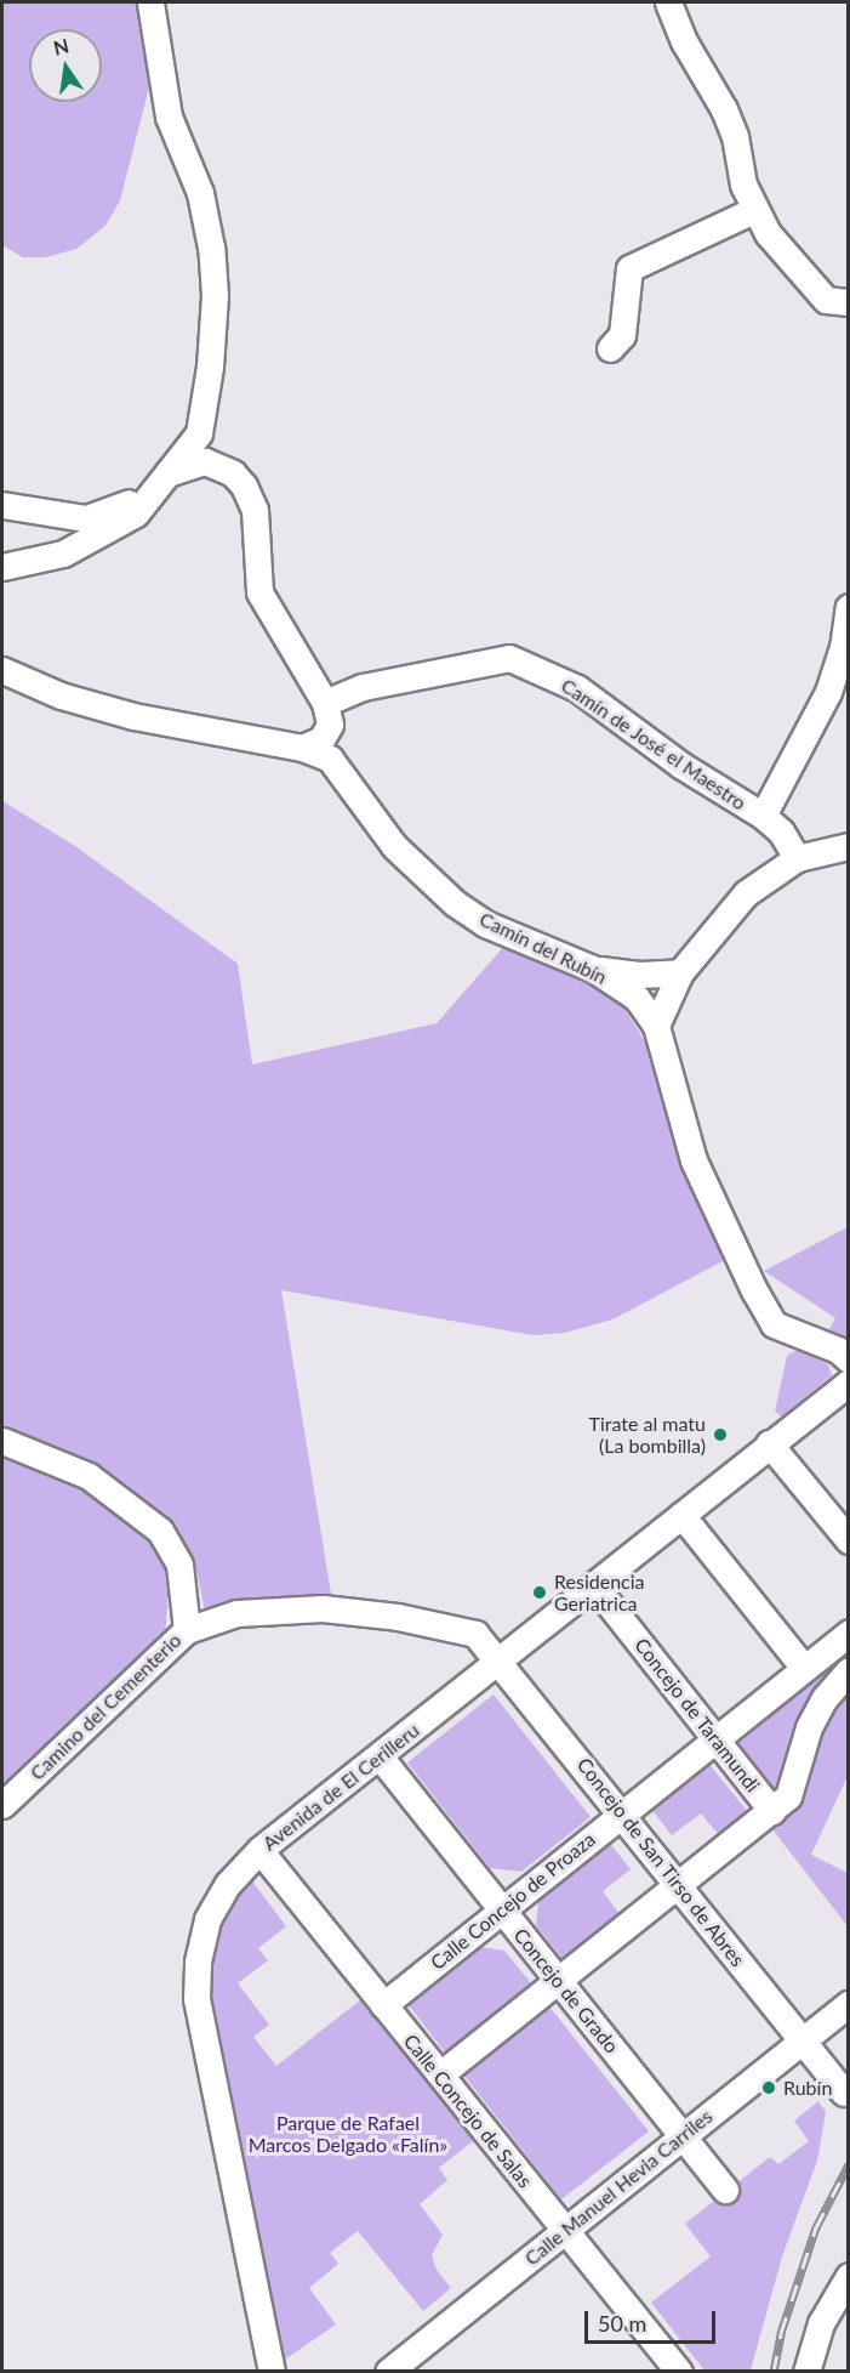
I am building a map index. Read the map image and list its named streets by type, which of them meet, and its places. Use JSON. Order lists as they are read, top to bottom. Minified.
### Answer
{"streets":{"street":["Camín de José el Maestro","Camín del Rubín","Camino del Cementerio","Concejo de Taramundi","Avenida de El Cerilleru","Concejo de San Tirso de Abres","Calle Concejo de Proaza","Concejo de Grado","Calle Concejo de Salas","Calle Manuel Hevia Carriles"]},"crossings":[["Camino del Cementerio","Concejo de San Tirso de Abres"],["Concejo de Taramundi","Avenida de El Cerilleru"],["Concejo de Taramundi","Calle Concejo de Proaza"],["Avenida de El Cerilleru","Concejo de San Tirso de Abres"],["Avenida de El Cerilleru","Concejo de Grado"],["Avenida de El Cerilleru","Calle Concejo de Salas"],["Concejo de San Tirso de Abres","Calle Concejo de Proaza"],["Concejo de San Tirso de Abres","Calle Manuel Hevia Carriles"],["Calle Concejo de Proaza","Concejo de Grado"],["Calle Concejo de Proaza","Calle Concejo de Salas"],["Concejo de Grado","Calle Manuel Hevia Carriles"],["Calle Concejo de Salas","Calle Manuel Hevia Carriles"]],"parks":["Parque de Rafael Marcos Delgado «Falín»"],"places":["Tirate al matu (La bombilla)","Residencia Geriatrica","Rubín"],"scale_bar":"50 m","north":"top"}
